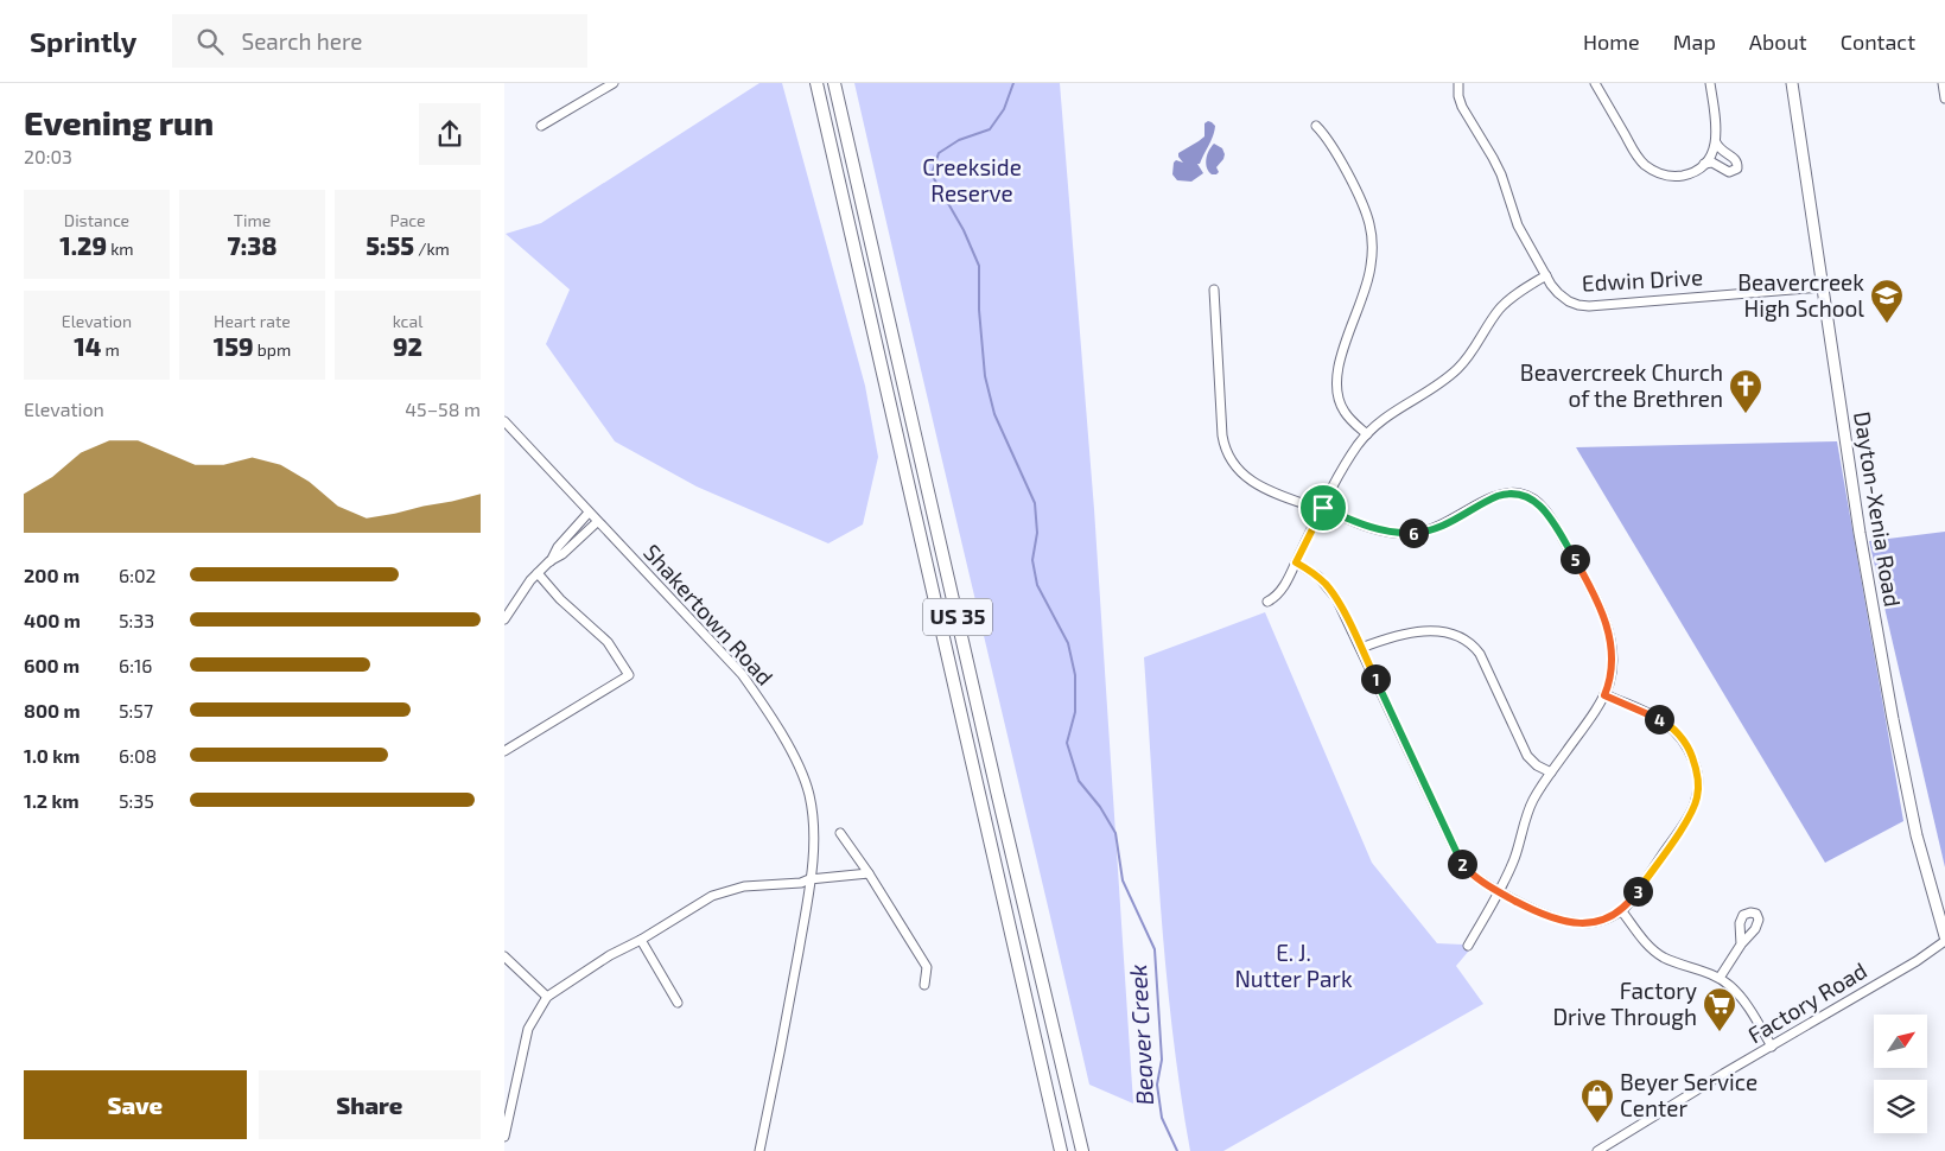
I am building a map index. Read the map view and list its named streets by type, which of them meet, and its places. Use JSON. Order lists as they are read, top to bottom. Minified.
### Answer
{"streets":{"highway":["US 35"],"main road":["Dayton-Xenia Road"],"street":["Edwin Drive","Shakertown Road","Factory Road"]},"crossings":[["Edwin Drive","Dayton-Xenia Road"],["Dayton-Xenia Road","Factory Road"]],"water":["Beaver Creek"],"parks":["Creekside Reserve","E. J. Nutter Park"],"places":{"school or university":["Beavercreek High School"],"church":["Beavercreek Church of the Brethren"],"supermarket":["Factory Drive Through"],"shop":["Beyer Service Center"]},"north":"top right","page":{"header":"Sprintly","search":"Search here","nav":["Home","Map","About","Contact"],"heading":["Evening run","20:03"],"stats":[["Distance","1.29 km"],["Time","7:38"],["Pace","5:55 /km"],["Elevation","14 m"],["Heart rate","159 bpm"],["kcal","92"]],"chart":["Elevation","45–58 m"],"pins":["6","5","1","4","2","3"],"list":[{"name":"200 m","note":"6:02"},{"name":"400 m","note":"5:33"},{"name":"600 m","note":"6:16"},{"name":"800 m","note":"5:57"},{"name":"1.0 km","note":"6:08"},{"name":"1.2 km","note":"5:35"}],"buttons":["Save","Share"]}}
